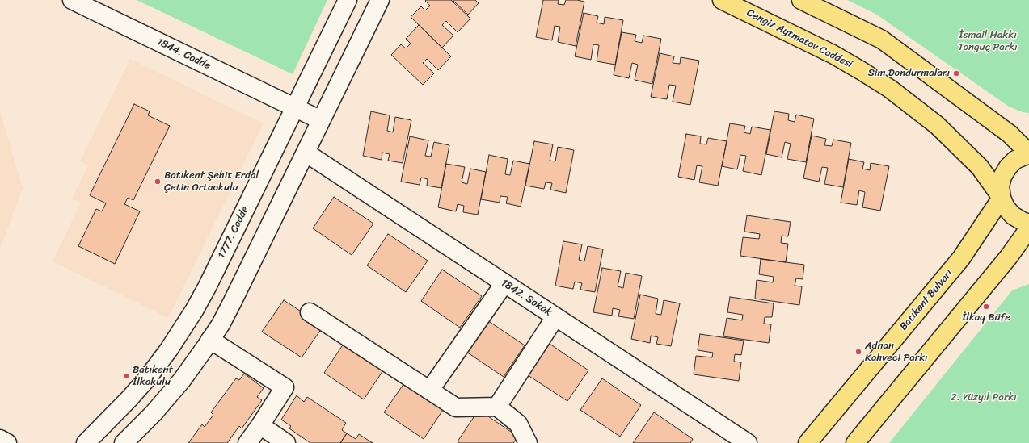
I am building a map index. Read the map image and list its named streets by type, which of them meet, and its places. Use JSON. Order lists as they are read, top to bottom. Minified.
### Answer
{"streets":{"main road":["Cengiz Aytmatov Caddesi","Batıkent Bulvarı"],"street":["1844. Cadde","1777. Cadde","1842. Sokak"]},"crossings":[["Cengiz Aytmatov Caddesi","Batıkent Bulvarı"],["1844. Cadde","1777. Cadde"]],"parks":["İsmail Hakkı Tonguç Parkı","2. Yüzyıl Parkı"],"places":["Sim Dondurmaları","Batıkent Şehit Erdal Çetin Ortaokulu","İlkay Büfe","Adnan Kahveci Parkı","Batıkent İlkokulu"]}
